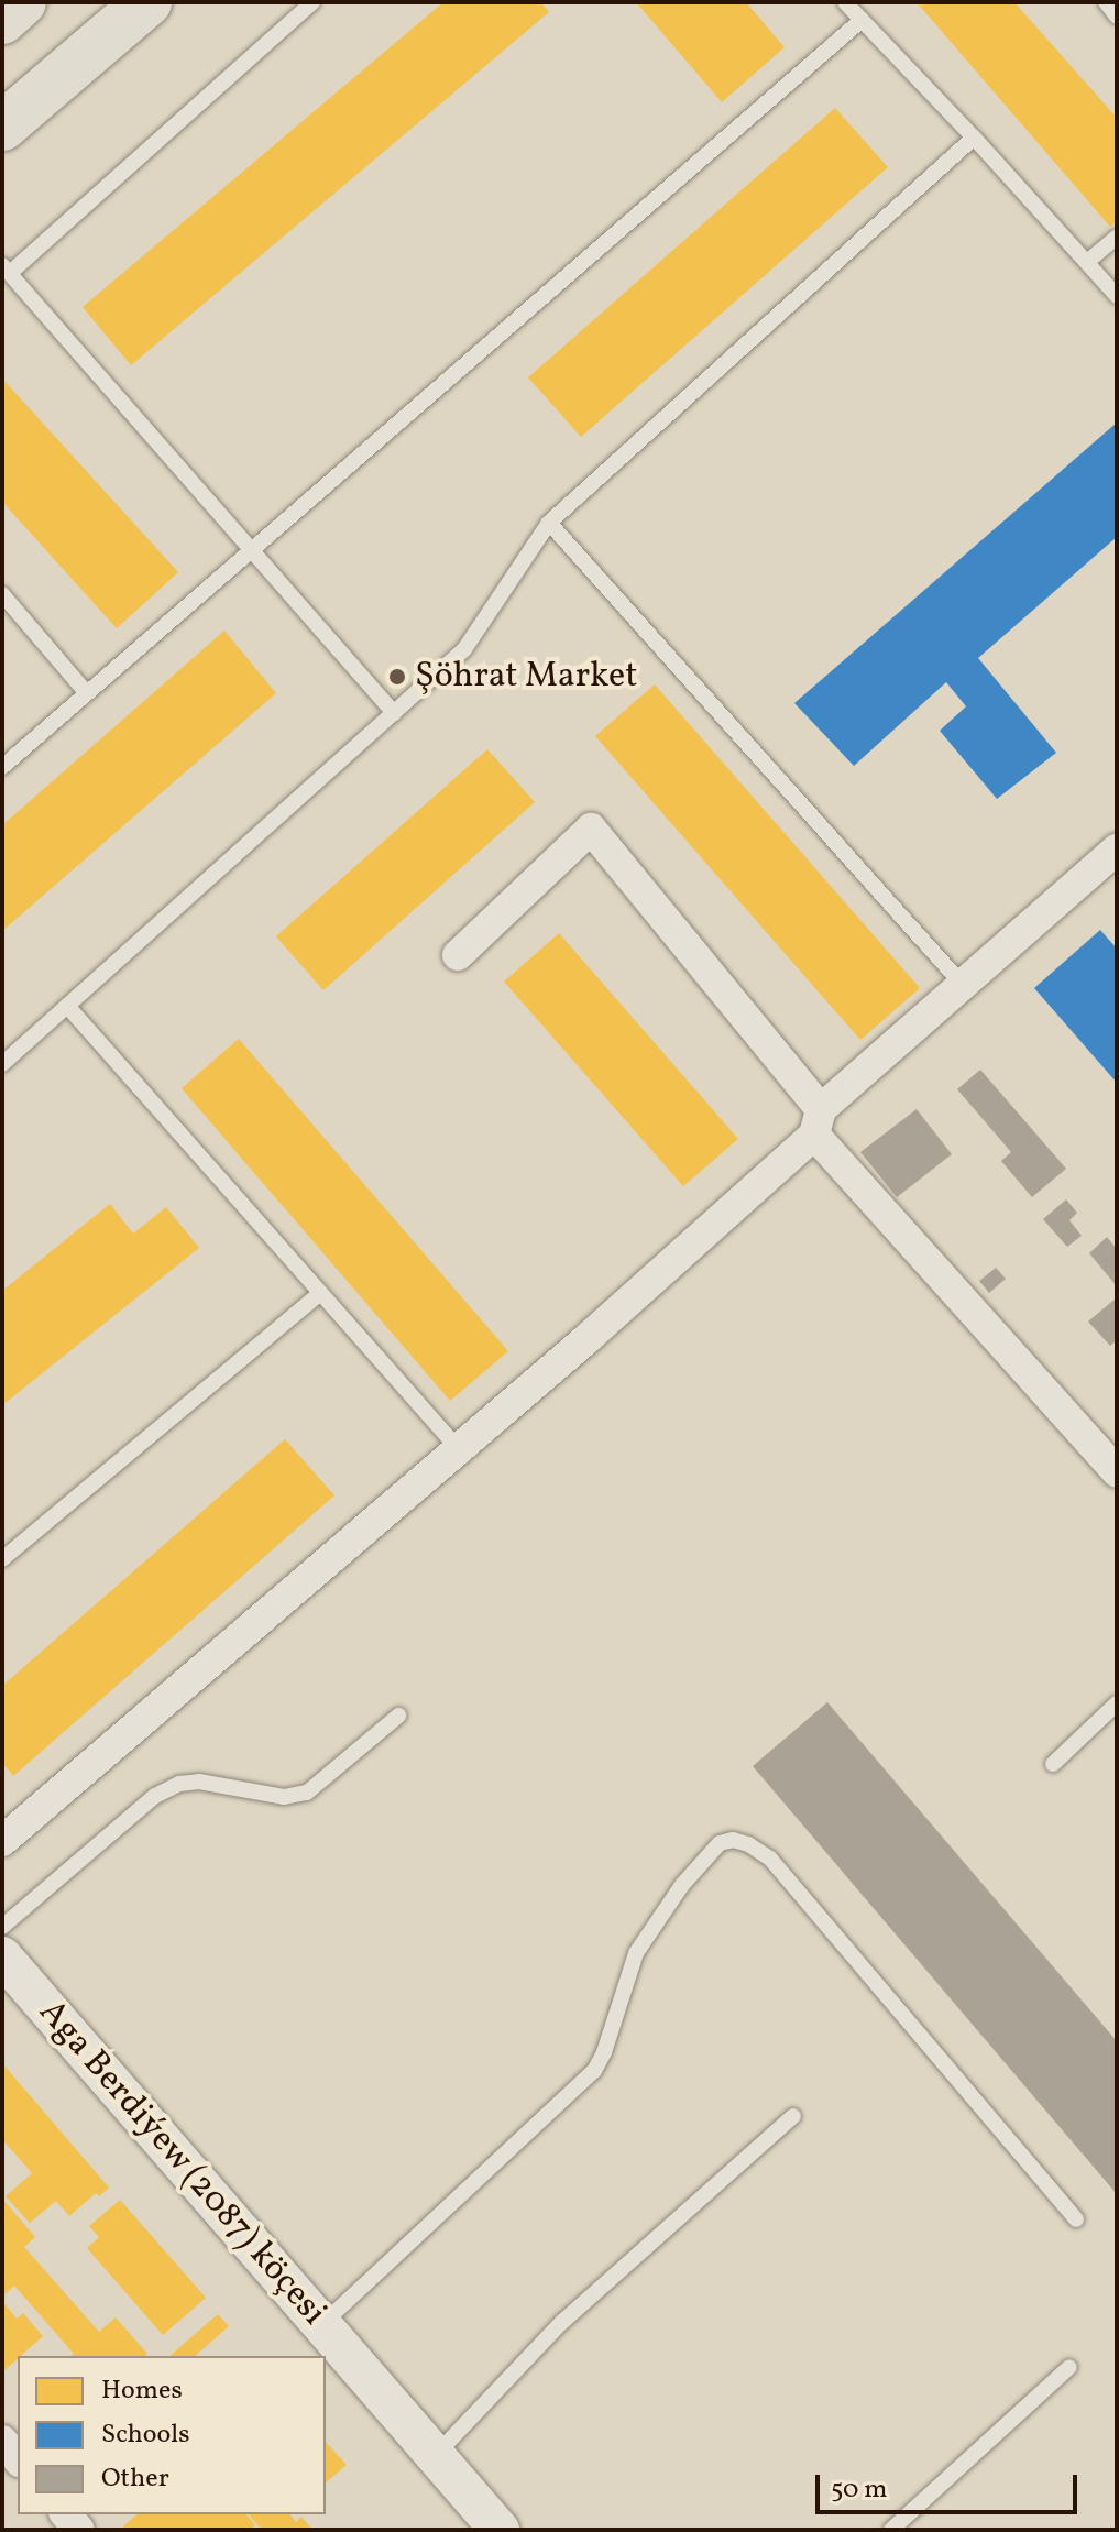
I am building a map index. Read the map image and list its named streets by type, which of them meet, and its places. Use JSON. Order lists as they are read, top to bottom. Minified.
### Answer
{"streets":{"street":["Aga Berdiýew (2087) köçesi"]},"places":["Şöhrat Market"],"legend":["Homes","Schools","Other"],"scale_bar":"50 m"}
